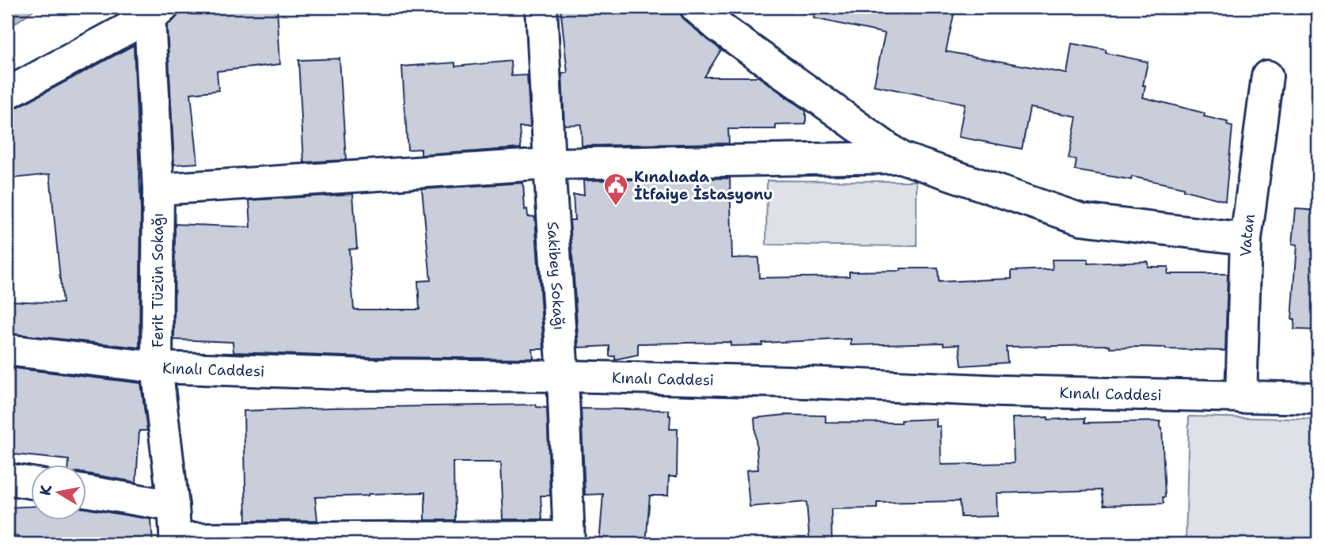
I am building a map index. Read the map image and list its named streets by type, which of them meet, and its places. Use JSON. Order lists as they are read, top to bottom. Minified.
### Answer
{"streets":{"street":["Vatan","Sakibey Sokağı","Ferit Tüzün Sokağı","Kınalı Caddesi"]},"crossings":[["Vatan","Kınalı Caddesi"],["Sakibey Sokağı","Kınalı Caddesi"],["Ferit Tüzün Sokağı","Kınalı Caddesi"]],"places":{"public building":["Kınalıada İtfaiye İstasyonu"]},"north":"left"}
